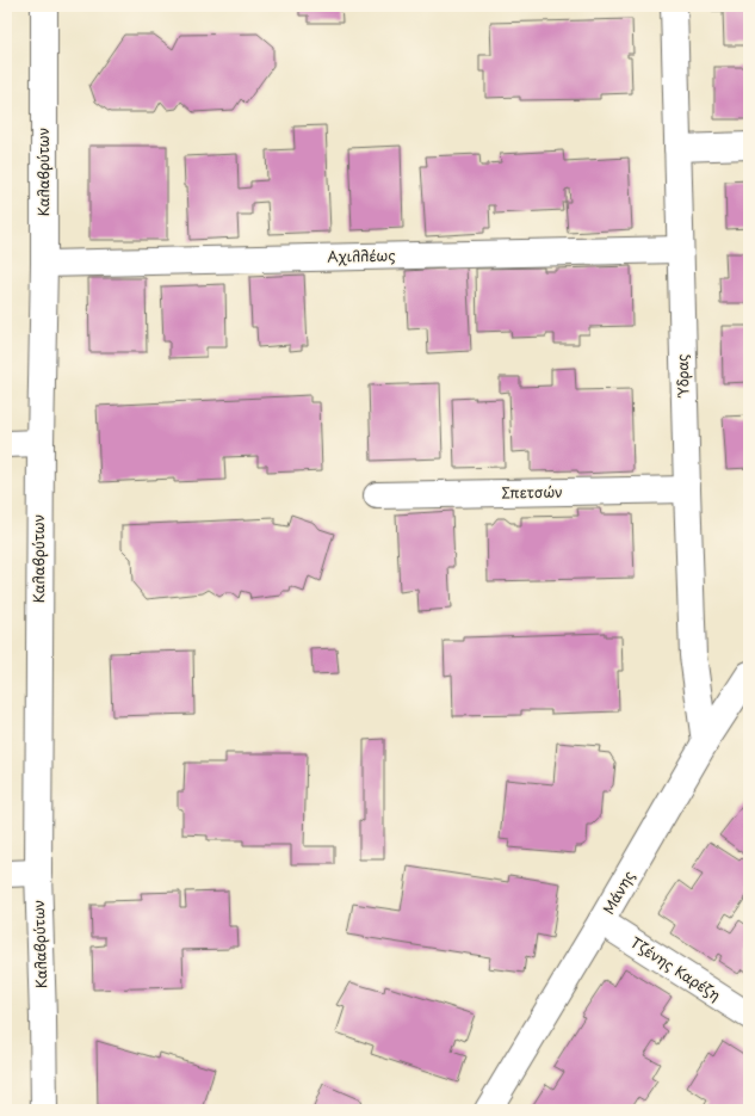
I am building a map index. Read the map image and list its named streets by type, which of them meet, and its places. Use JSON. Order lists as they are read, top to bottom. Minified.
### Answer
{"streets":{"street":["Καλαβρύτων","Αχιλλέως","Ύδρας","Σπετσών","Μάνης","Τζένης Καρέζη"]},"crossings":[["Καλαβρύτων","Αχιλλέως"],["Αχιλλέως","Ύδρας"],["Ύδρας","Σπετσών"],["Ύδρας","Μάνης"],["Μάνης","Τζένης Καρέζη"]]}
